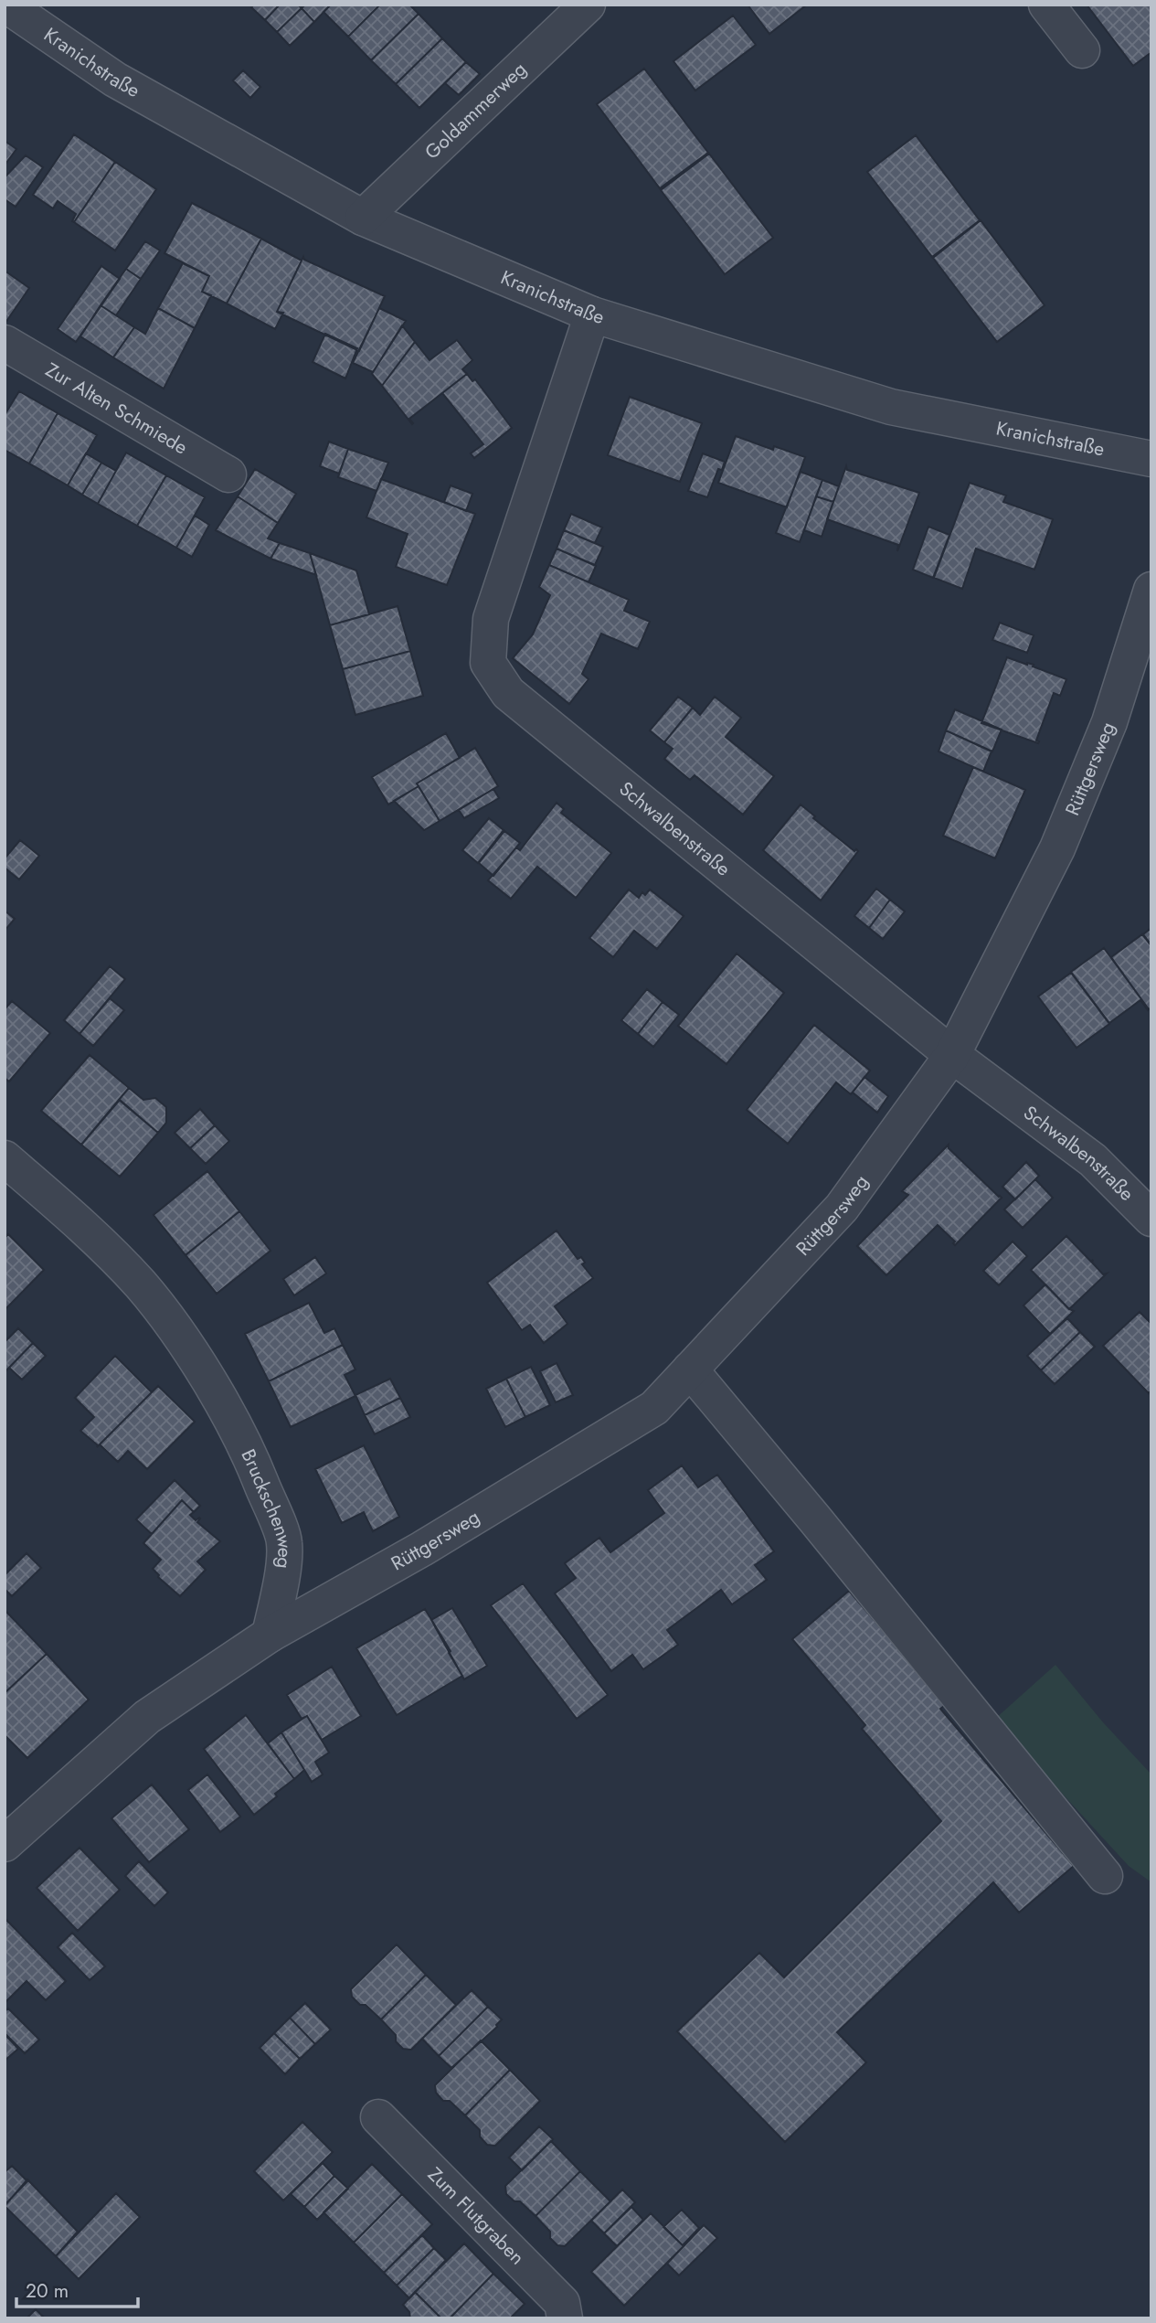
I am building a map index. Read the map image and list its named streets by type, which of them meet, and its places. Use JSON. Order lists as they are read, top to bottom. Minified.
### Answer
{"streets":{"street":["Kranichstraße","Goldammerweg","Zur Alten Schmiede","Rüttgersweg","Schwalbenstraße","Bruckschenweg","Zum Flutgraben"]},"crossings":[["Kranichstraße","Goldammerweg"],["Kranichstraße","Schwalbenstraße"],["Rüttgersweg","Schwalbenstraße"],["Rüttgersweg","Bruckschenweg"]],"scale_bar":"20 m"}
